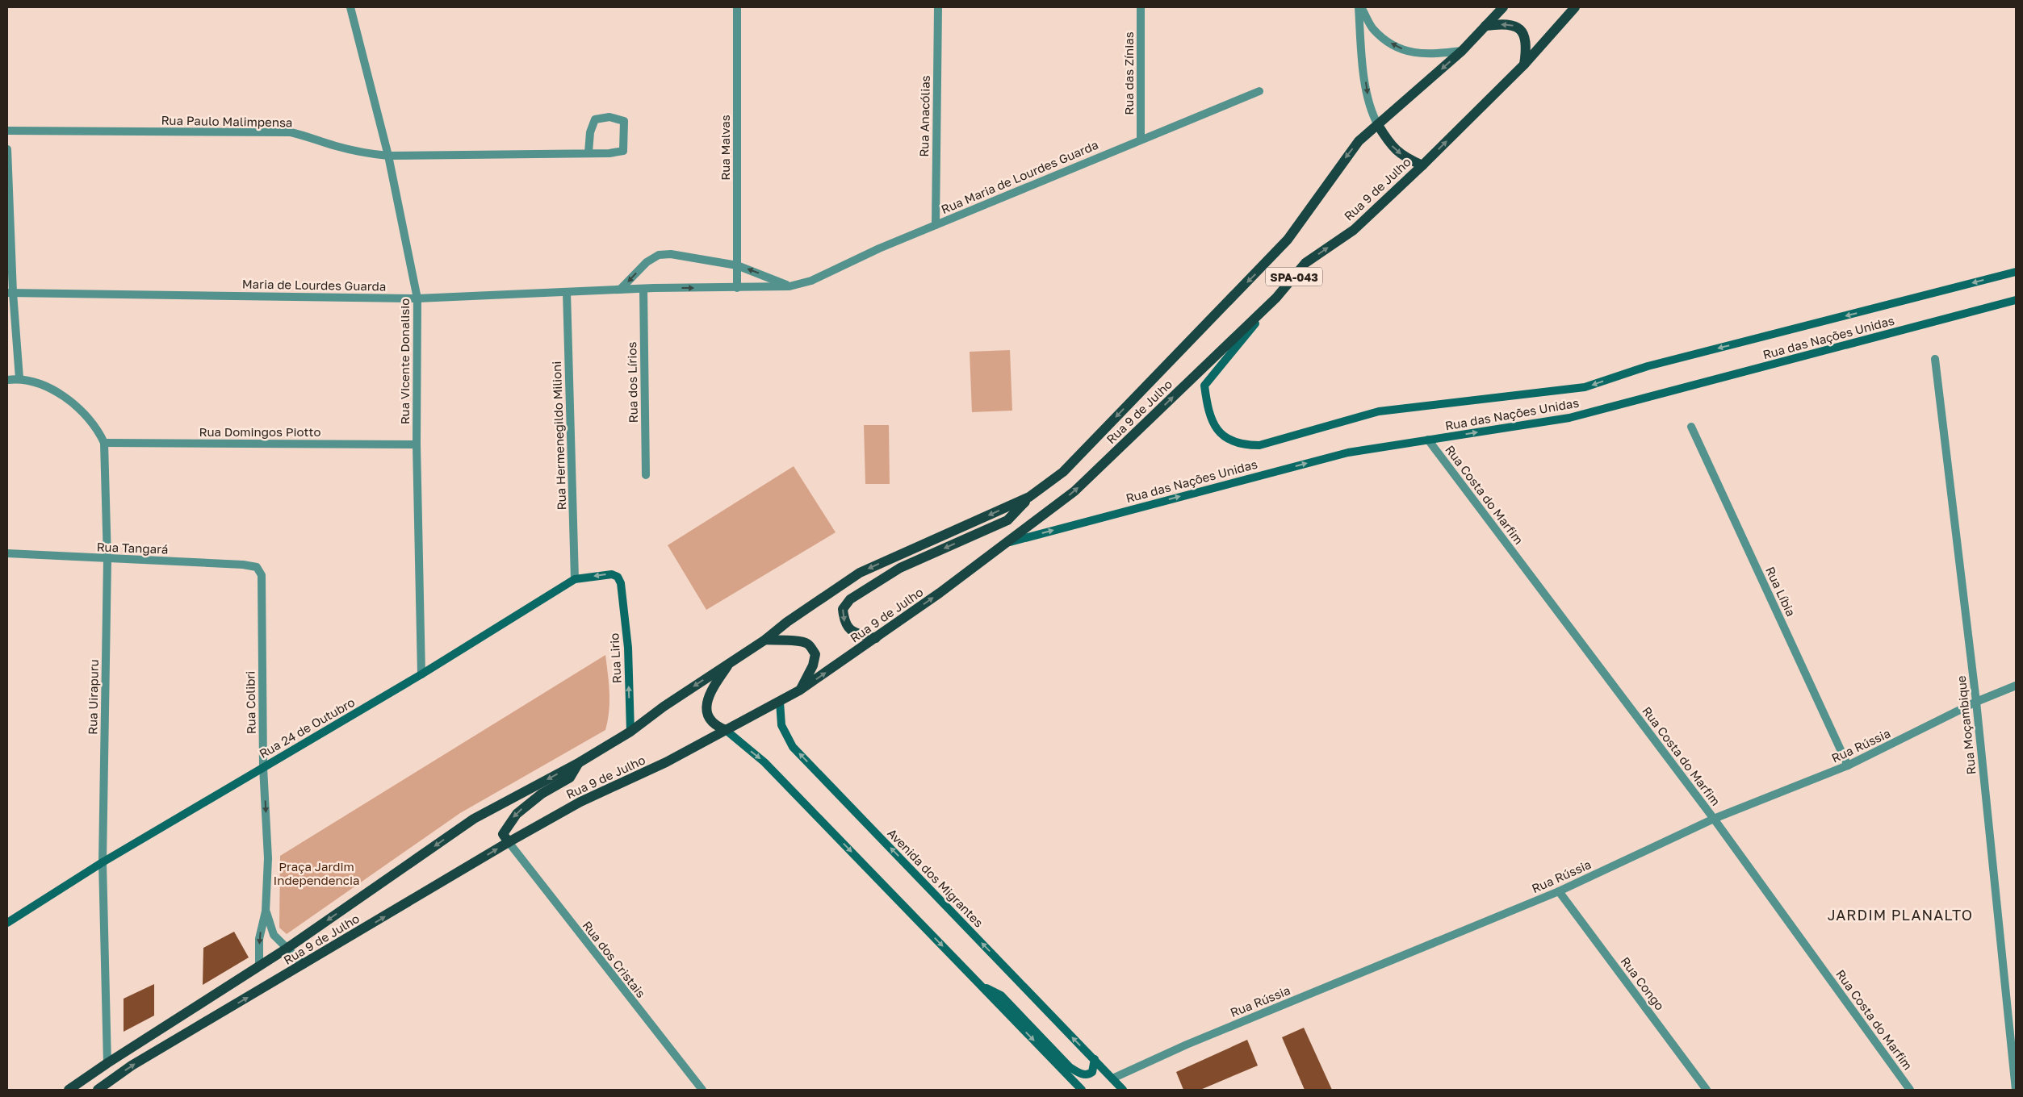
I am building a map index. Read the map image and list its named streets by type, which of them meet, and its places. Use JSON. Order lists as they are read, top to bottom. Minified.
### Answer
{"streets":{"main road":["Rua 9 de Julho","SPA-043"],"street":["Rua das Zínias","Rua Anacólias","Rua Paulo Malimpensa","Rua Malvas","Rua Maria de Lourdes Guarda","Maria de Lourdes Guarda","Rua das Nações Unidas","Rua Vicente Donalisio","Rua dos Lírios","Rua Domingos Piotto","Rua Hermenegildo Milioni","Rua Costa do Marfim","Rua Tangará","Rua Líbia","Rua Lirio","Rua Uirapuru","Rua Colibri","Rua Moçambique","Rua 24 de Outubro","Rua Rússia","Avenida dos Migrantes","Rua dos Cristais","Rua Congo"]},"crossings":[["Rua das Zínias","Rua Maria de Lourdes Guarda"],["Rua Anacólias","Rua Maria de Lourdes Guarda"],["Rua Paulo Malimpensa","Rua Vicente Donalisio"],["Rua Malvas","Rua Maria de Lourdes Guarda"],["Rua Maria de Lourdes Guarda","Maria de Lourdes Guarda"],["Rua Maria de Lourdes Guarda","Rua dos Lírios"],["Rua 9 de Julho","Rua das Nações Unidas"],["Rua 9 de Julho","Rua Lirio"],["Rua 9 de Julho","Rua Uirapuru"],["Rua 9 de Julho","Rua Colibri"],["Rua 9 de Julho","Avenida dos Migrantes"],["Rua 9 de Julho","Rua dos Cristais"],["Maria de Lourdes Guarda","Rua Vicente Donalisio"],["Maria de Lourdes Guarda","Rua Hermenegildo Milioni"],["Rua das Nações Unidas","Rua Costa do Marfim"],["Rua Vicente Donalisio","Rua Domingos Piotto"],["Rua Vicente Donalisio","Rua 24 de Outubro"],["Rua Domingos Piotto","Rua Uirapuru"],["Rua Hermenegildo Milioni","Rua 24 de Outubro"],["Rua Costa do Marfim","Rua Rússia"],["Rua Tangará","Rua Uirapuru"],["Rua Tangará","Rua Colibri"],["Rua Líbia","Rua Rússia"],["Rua Lirio","Rua 24 de Outubro"],["Rua Uirapuru","Rua 24 de Outubro"],["Rua Colibri","Rua 24 de Outubro"],["Rua Moçambique","Rua Rússia"],["Rua Rússia","Avenida dos Migrantes"],["Rua Rússia","Rua Congo"]],"one_way":["Rua Lirio","Rua Colibri"],"districts":["JARDIM PLANALTO"],"parks":["Praça Jardim Independencia"]}
